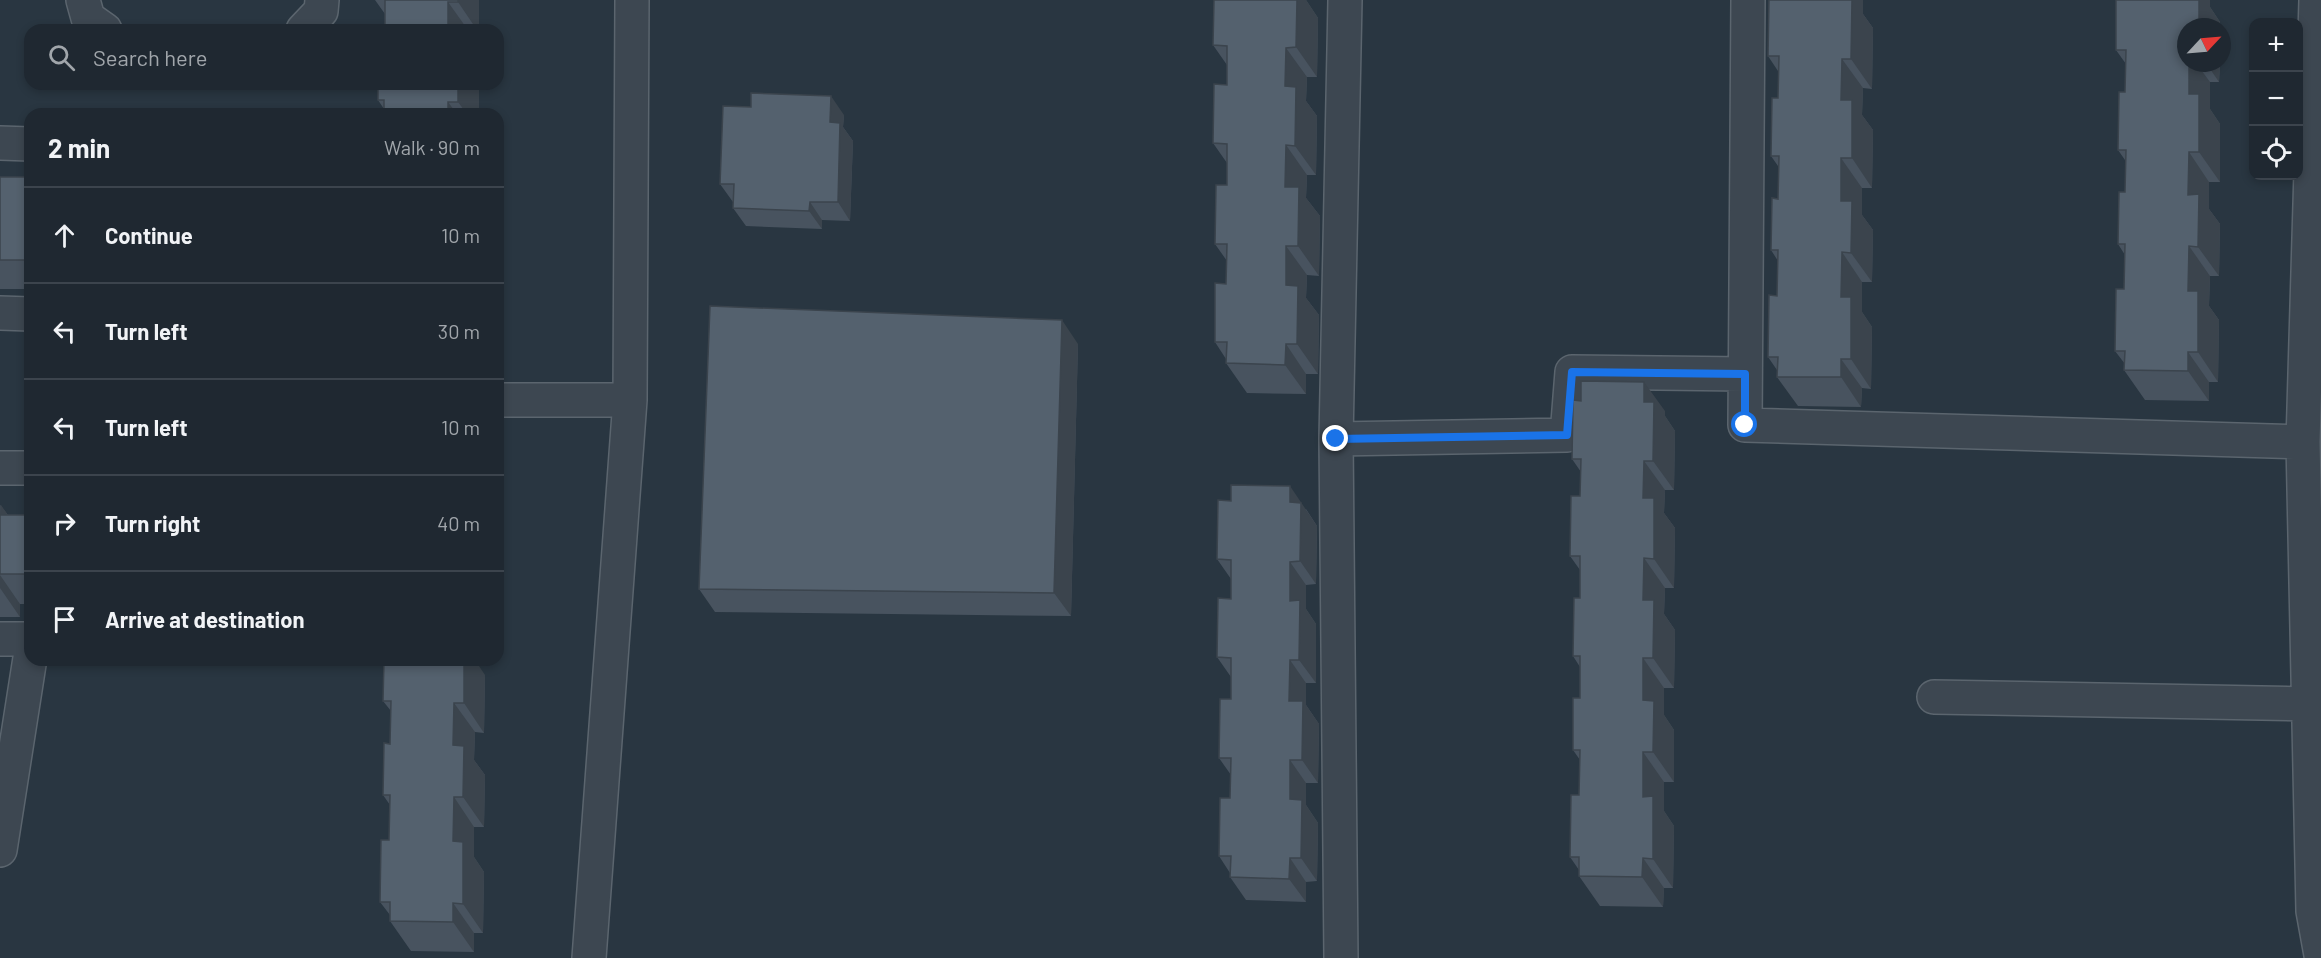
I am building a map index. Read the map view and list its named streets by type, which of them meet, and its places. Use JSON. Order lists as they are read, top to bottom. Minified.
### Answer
{"north":"top right","page":{"map_buttons":["+","−"],"search":"Search here","heading":["2 min","Walk · 90 m"],"list":[["Continue","10 m"],["Turn left","30 m"],["Turn left","10 m"],["Turn right","40 m"],"Arrive at destination"]}}
